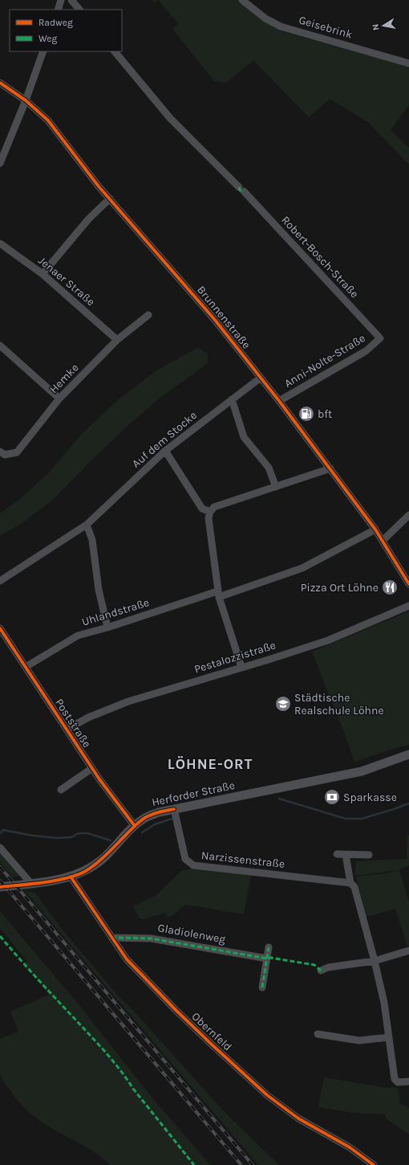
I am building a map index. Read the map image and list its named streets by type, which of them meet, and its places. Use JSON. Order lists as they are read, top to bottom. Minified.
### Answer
{"streets":{"main road":["Herforder Straße"],"street":["Geisebrink","Robert-Bosch-Straße","Jenaer Straße","Brunnenstraße","Anni-Nolte-Straße","Hemke","Auf dem Stocke","Uhlandstraße","Pestalozzistraße","Poststraße","Narzissenstraße","Gladiolenweg","Obernfeld"]},"crossings":[["Robert-Bosch-Straße","Anni-Nolte-Straße"],["Jenaer Straße","Hemke"],["Brunnenstraße","Anni-Nolte-Straße"],["Brunnenstraße","Auf dem Stocke"],["Brunnenstraße","Uhlandstraße"],["Uhlandstraße","Poststraße"],["Pestalozzistraße","Poststraße"],["Poststraße","Herforder Straße"],["Herforder Straße","Narzissenstraße"],["Herforder Straße","Obernfeld"],["Gladiolenweg","Obernfeld"]],"districts":["LÖHNE-ORT"],"places":{"fuel station":["bft"],"restaurant":["Pizza Ort Löhne"],"school or university":["Städtische Realschule Löhne"],"bank":["Sparkasse"]},"legend":["Radweg","Weg"],"north":"left"}
